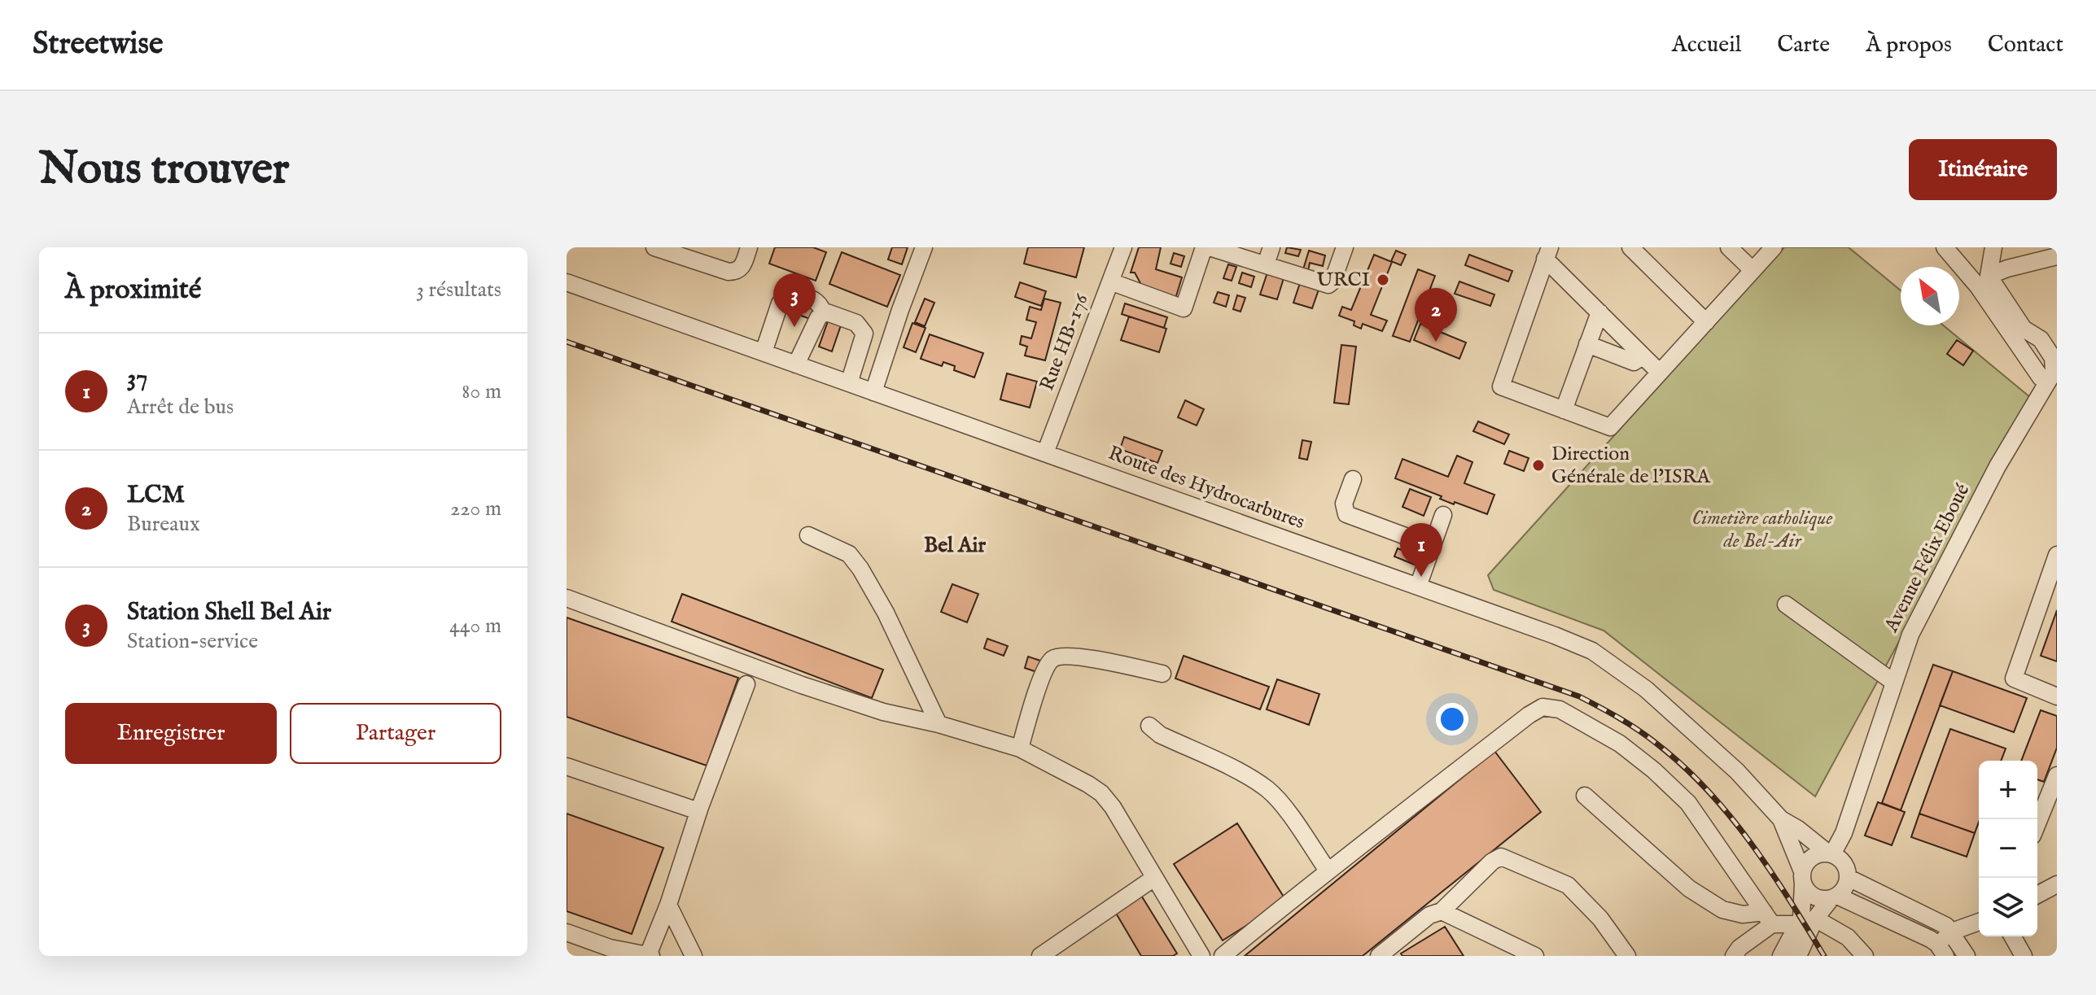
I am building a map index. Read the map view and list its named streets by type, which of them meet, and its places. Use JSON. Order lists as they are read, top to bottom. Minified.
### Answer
{"streets":{"street":["Rue HB-176","Route des Hydrocarbures","Avenue Félix Eboué"]},"crossings":[["Rue HB-176","Route des Hydrocarbures"],["Route des Hydrocarbures","Avenue Félix Eboué"]],"districts":["Bel Air"],"parks":["Cimetière catholique de Bel-Air"],"places":["URCI","Direction Générale de l'ISRA"],"north":"top left","page":{"header":"Streetwise","nav":["Accueil","Carte","À propos","Contact"],"buttons":["Itinéraire",["Enregistrer","Partager"]],"title":"Nous trouver","heading":["À proximité","3 résultats"],"pins":["3","2","1"],"list":[{"mark":"1","name":"37","note":"Arrêt de bus","value":"80 m"},{"mark":"2","name":"LCM","note":"Bureaux","value":"220 m"},{"mark":"3","name":"Station Shell Bel Air","note":"Station-service","value":"440 m"}],"map_buttons":["+","−"]}}
